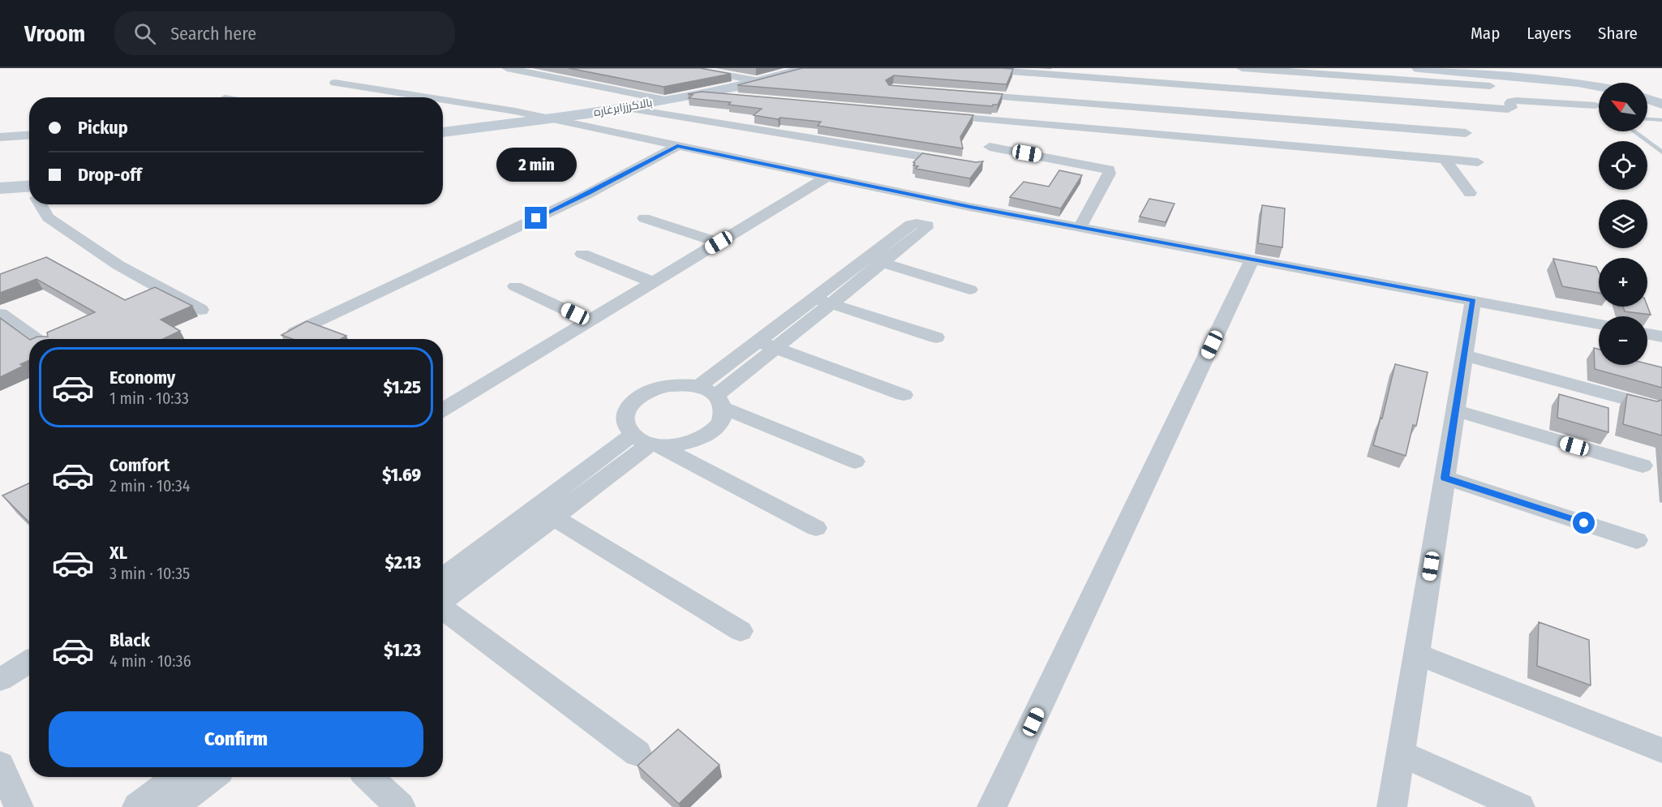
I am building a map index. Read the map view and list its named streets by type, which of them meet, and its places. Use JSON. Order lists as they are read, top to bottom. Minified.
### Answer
{"streets":{"street":["بالاکرززابرغاره"]},"north":"top left","page":{"header":"Vroom","search":"Search here","nav":["Map","Layers","Share"],"map_buttons":["+","−"],"banner":["Pickup","Drop-off"],"bubble":"2 min","list":[{"name":"Economy","note":"1 min · 10:33","value":"$1.25"},{"name":"Comfort","note":"2 min · 10:34","value":"$1.69"},{"name":"XL","note":"3 min · 10:35","value":"$2.13"},{"name":"Black","note":"4 min · 10:36","value":"$1.23"}],"buttons":"Confirm"}}
